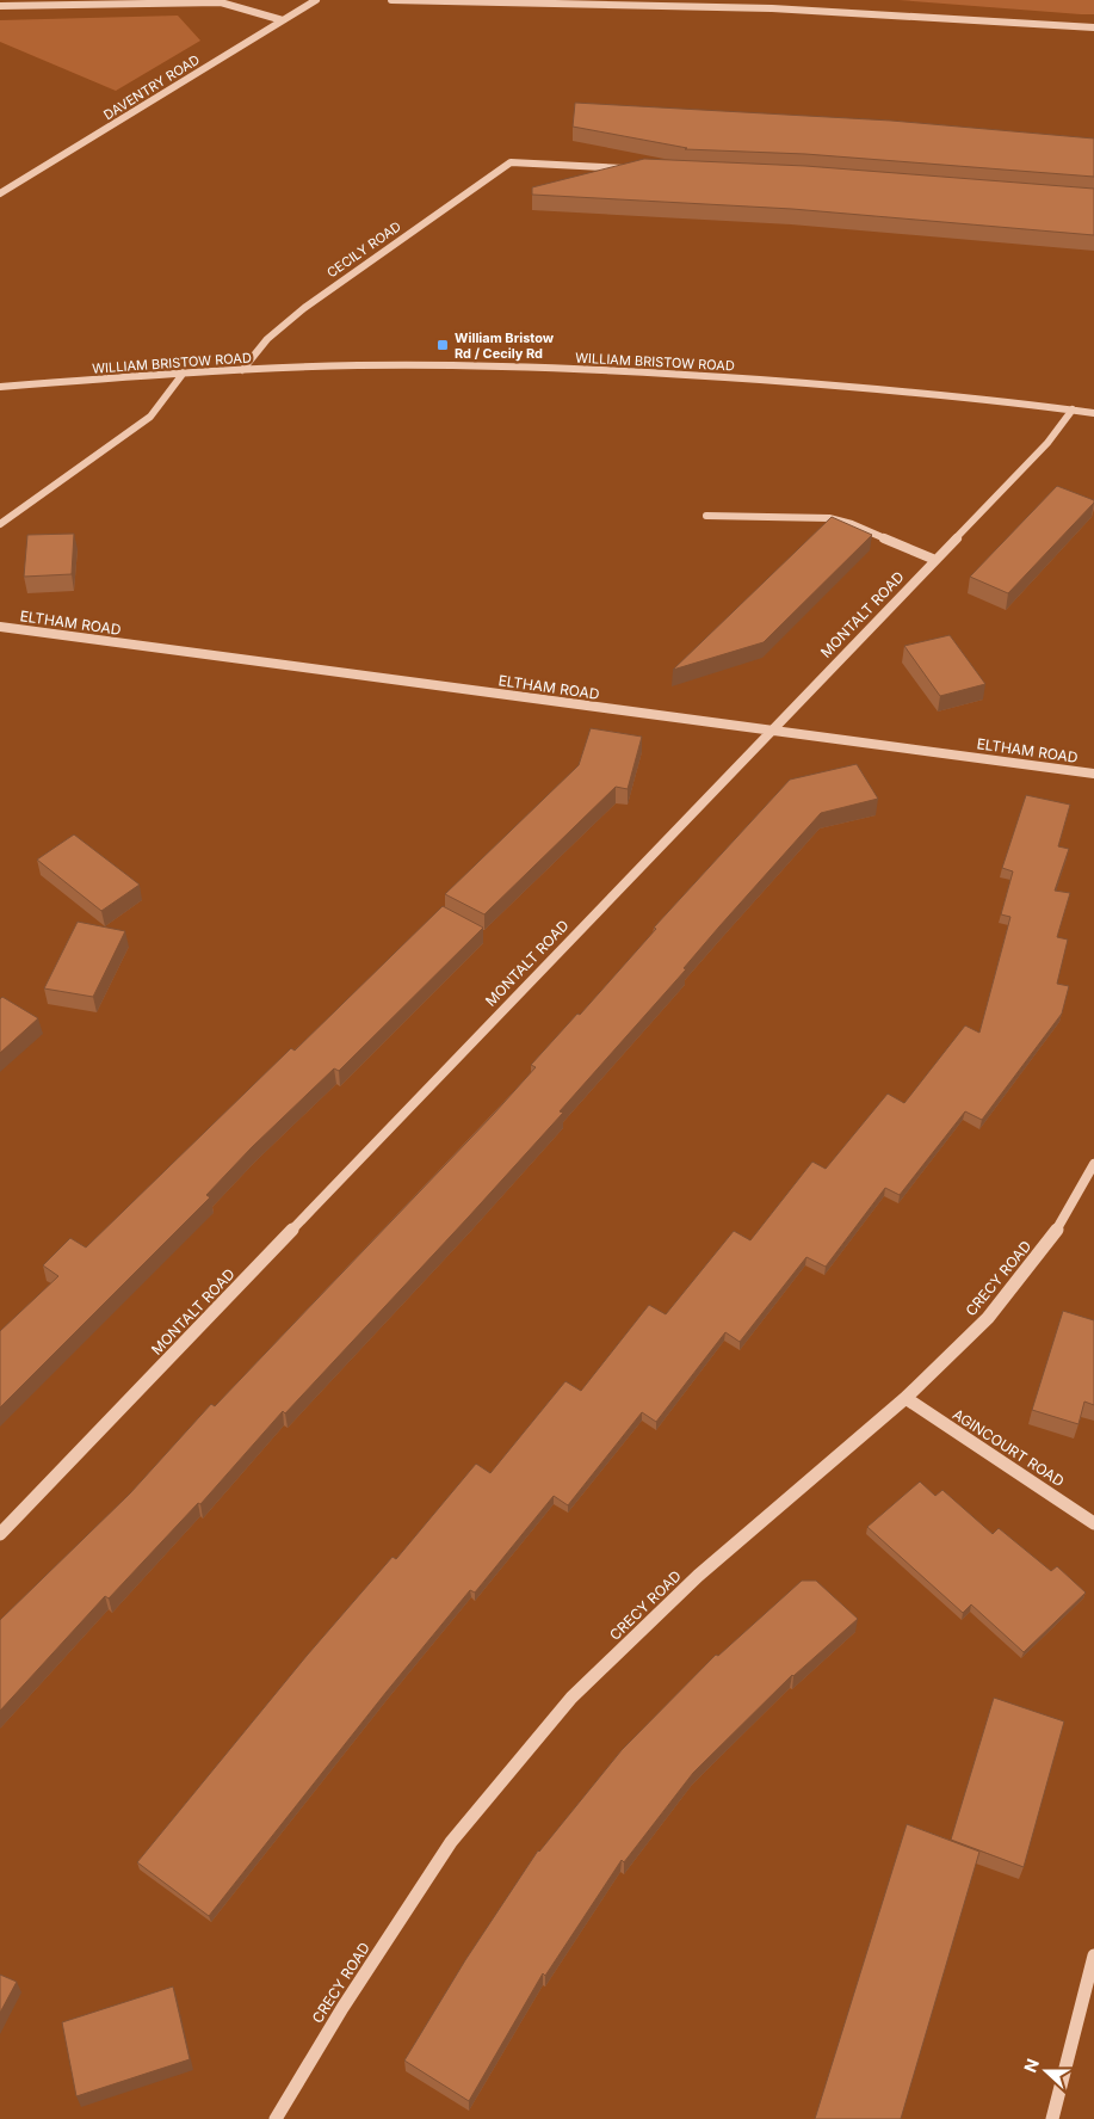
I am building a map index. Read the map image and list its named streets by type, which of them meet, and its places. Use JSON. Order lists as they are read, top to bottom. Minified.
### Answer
{"streets":{"street":["DAVENTRY ROAD","CECILY ROAD","WILLIAM BRISTOW ROAD","MONTALT ROAD","ELTHAM ROAD","CRECY ROAD","AGINCOURT ROAD"]},"crossings":[["CECILY ROAD","WILLIAM BRISTOW ROAD"],["WILLIAM BRISTOW ROAD","MONTALT ROAD"],["MONTALT ROAD","ELTHAM ROAD"],["CRECY ROAD","AGINCOURT ROAD"]],"places":{"transit":["William Bristow Rd / Cecily Rd"]},"north":"left"}
